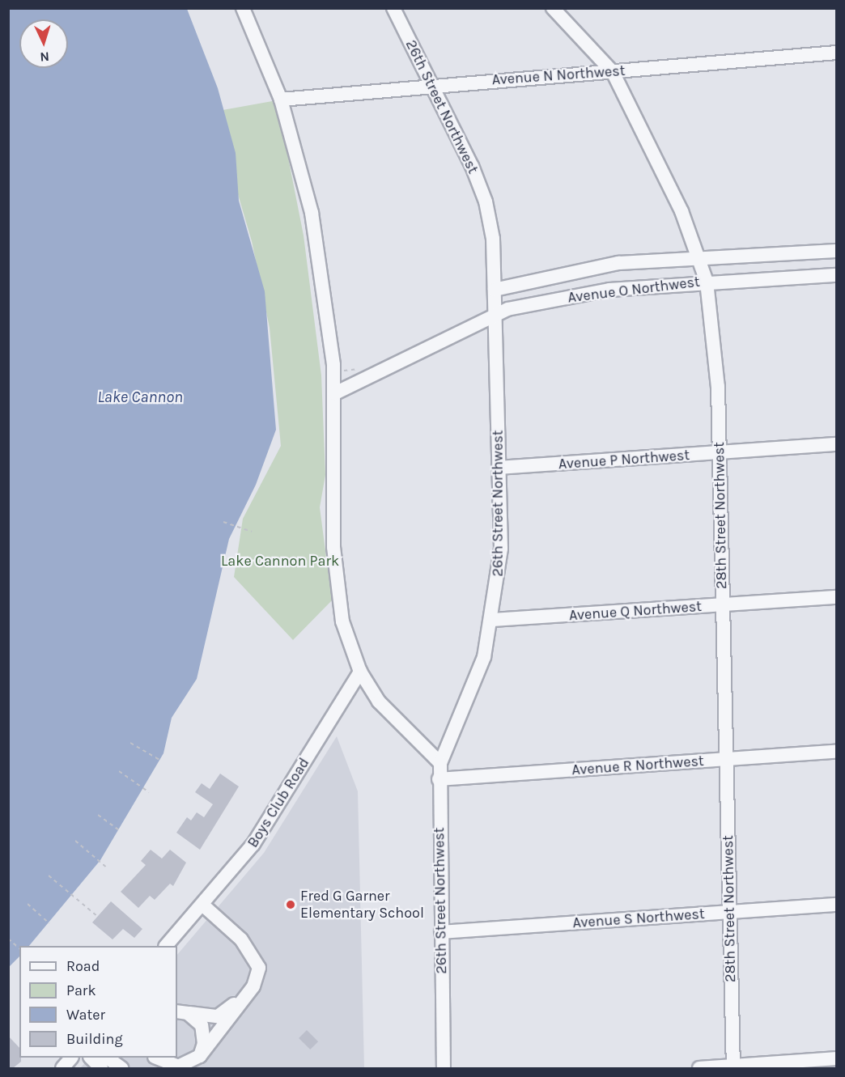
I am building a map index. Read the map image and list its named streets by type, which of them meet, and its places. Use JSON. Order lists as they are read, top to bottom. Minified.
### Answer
{"streets":{"street":["Avenue N Northwest","26th Street Northwest","Avenue O Northwest","Avenue P Northwest","28th Street Northwest","Avenue Q Northwest","Avenue R Northwest","Boys Club Road","Avenue S Northwest"]},"crossings":[["Avenue N Northwest","26th Street Northwest"],["Avenue N Northwest","28th Street Northwest"],["26th Street Northwest","Avenue O Northwest"],["26th Street Northwest","Avenue P Northwest"],["26th Street Northwest","Avenue Q Northwest"],["26th Street Northwest","Avenue R Northwest"],["26th Street Northwest","Avenue S Northwest"],["Avenue O Northwest","28th Street Northwest"],["Avenue P Northwest","28th Street Northwest"],["28th Street Northwest","Avenue Q Northwest"],["28th Street Northwest","Avenue R Northwest"],["28th Street Northwest","Avenue S Northwest"]],"water":["Lake Cannon"],"parks":["Lake Cannon Park"],"places":["Fred G Garner Elementary School"],"legend":["Road","Park","Water","Building"],"north":"bottom"}
